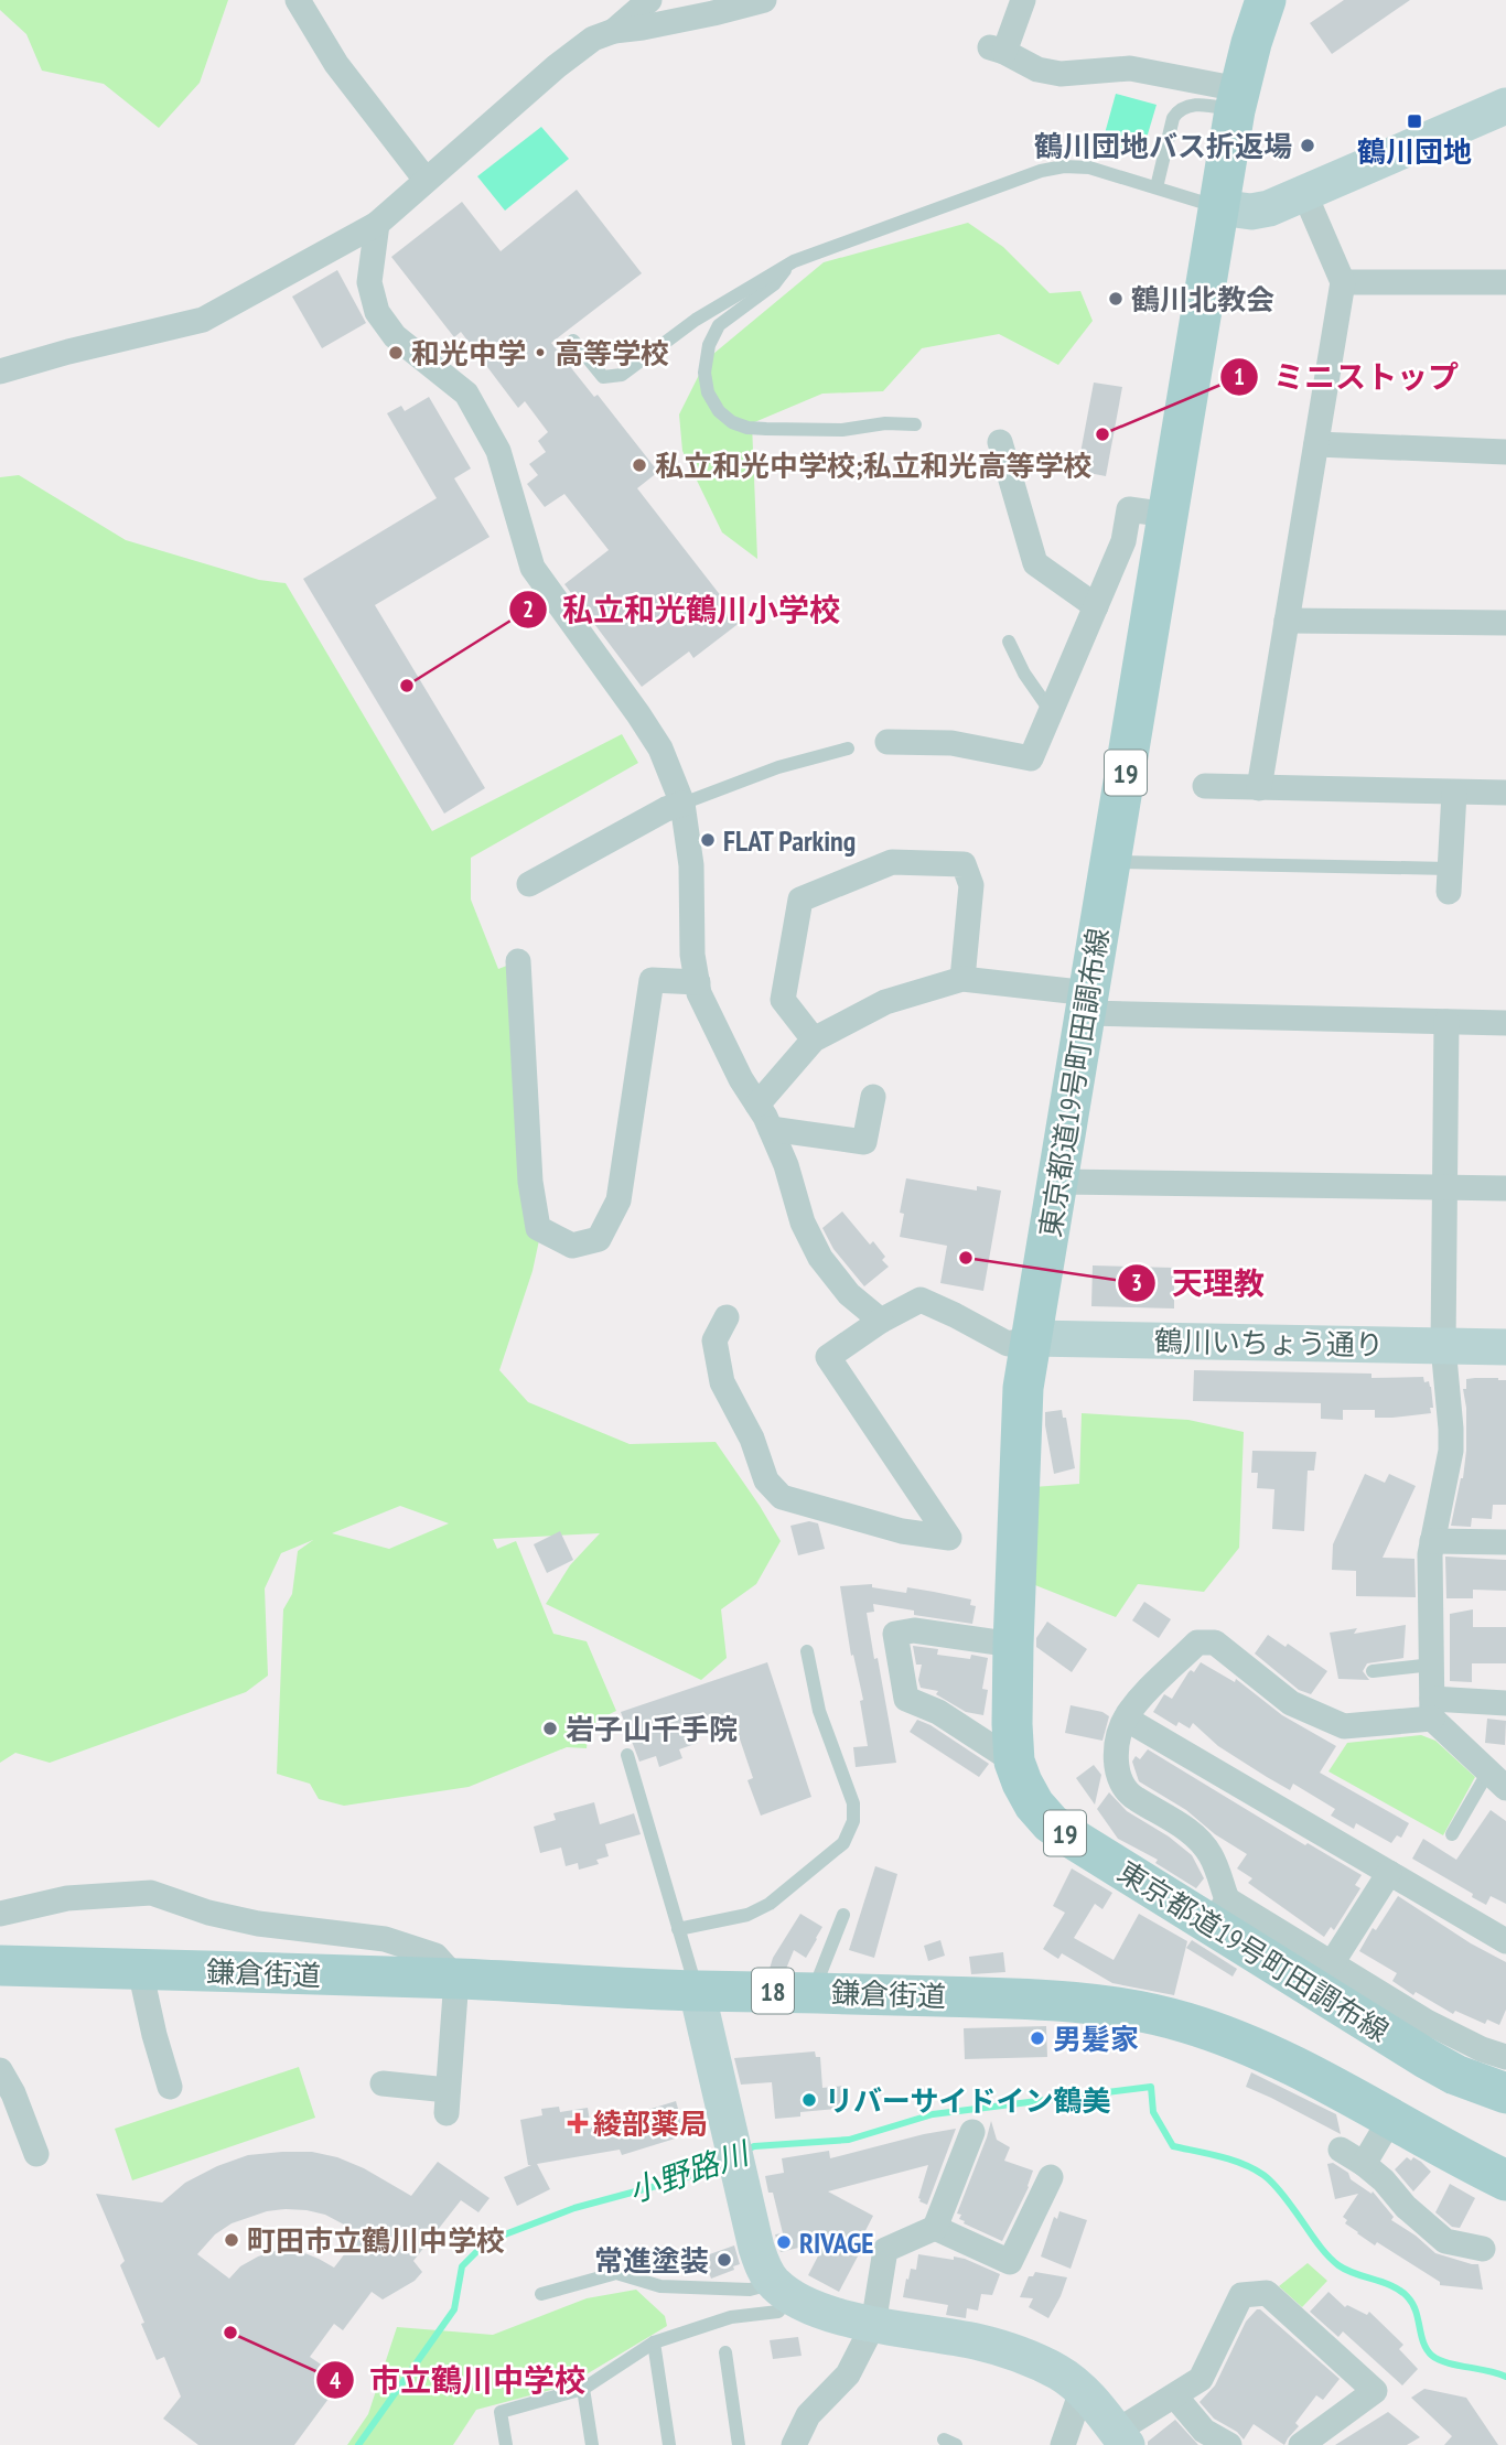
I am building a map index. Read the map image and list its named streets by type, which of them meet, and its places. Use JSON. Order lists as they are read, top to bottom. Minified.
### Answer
{"streets":{"main road":["19","東京都道19号町田調布線","鎌倉街道","18"],"street":["鶴川いちょう通り"]},"crossings":[["東京都道19号町田調布線","鶴川いちょう通り"]],"water":["小野路川"],"places":{"transit":["鶴川団地"],"other":["鶴川団地バス折返場","鶴川北教会","和光中学・高等学校","ミニストップ","私立和光中学校;私立和光高等学校","私立和光鶴川小学校","FLAT Parking","天理教","岩子山千手院","男髪家","リバーサイドイン鶴美","町田市立鶴川中学校","RIVAGE","常進塗装","市立鶴川中学校"],"health":["綾部薬局"]}}
